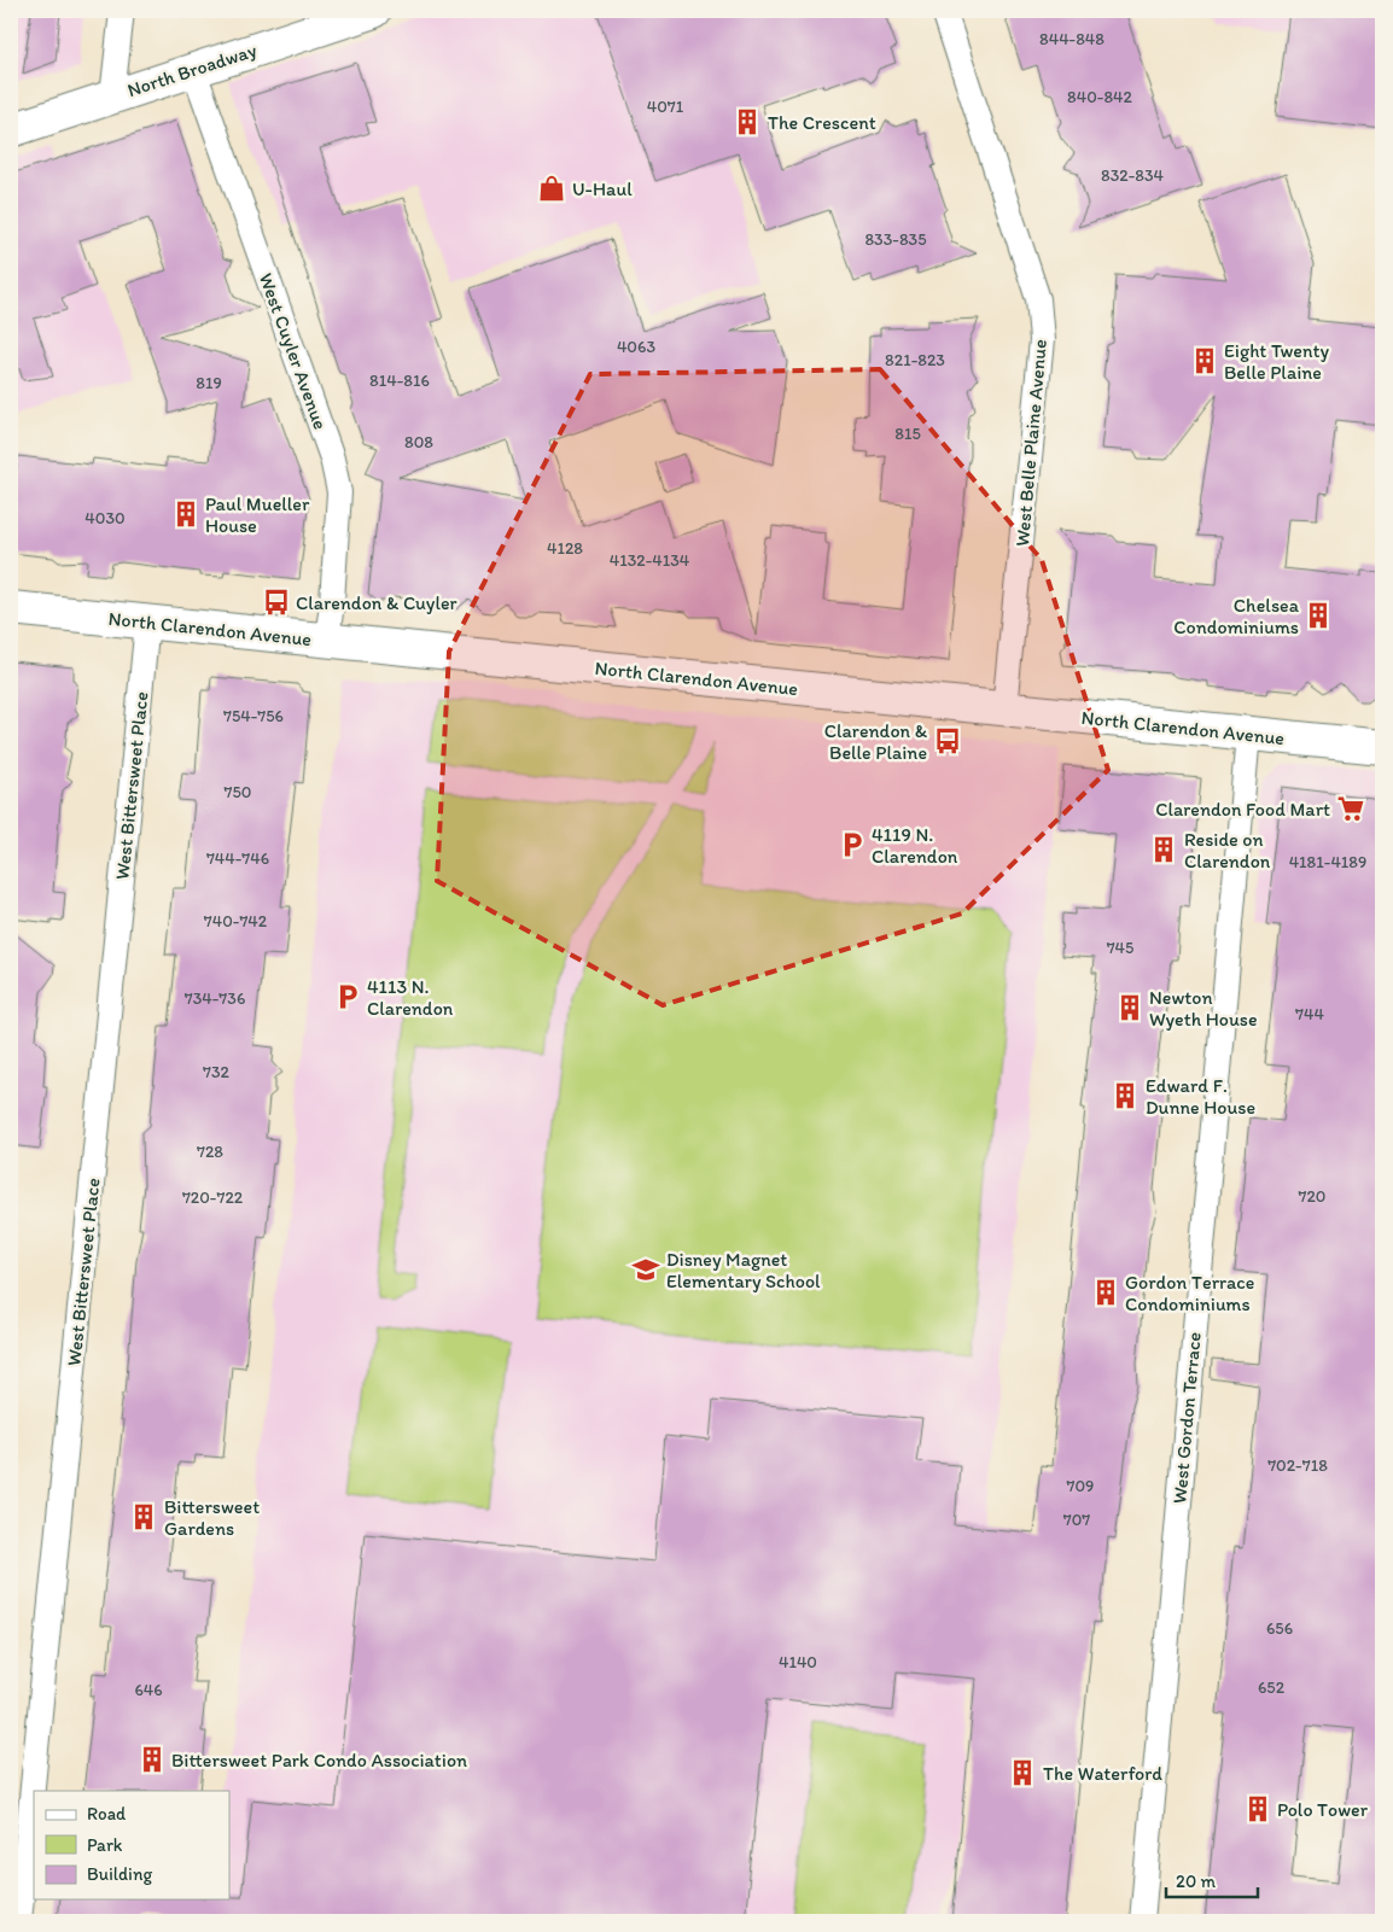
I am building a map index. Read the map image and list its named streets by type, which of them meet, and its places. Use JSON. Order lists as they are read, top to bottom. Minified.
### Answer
{"streets":{"street":["North Broadway","West Cuyler Avenue","West Belle Plaine Avenue","North Clarendon Avenue","West Bittersweet Place","West Gordon Terrace"]},"crossings":[["North Broadway","West Cuyler Avenue"],["West Cuyler Avenue","North Clarendon Avenue"],["West Belle Plaine Avenue","North Clarendon Avenue"],["North Clarendon Avenue","West Bittersweet Place"],["North Clarendon Avenue","West Gordon Terrace"]],"places":{"building":["The Crescent","Eight Twenty Belle Plaine","Paul Mueller House","Chelsea Condominiums","Reside on Clarendon","Newton Wyeth House","Edward F. Dunne House","Gordon Terrace Condominiums","Bittersweet Gardens","Bittersweet Park Condo Association","The Waterford","Polo Tower"],"shop":["U-Haul"],"bus stop":["Clarendon & Cuyler","Clarendon & Belle Plaine"],"supermarket":["Clarendon Food Mart"],"parking":["4119 N. Clarendon","4113 N. Clarendon"],"school or university":["Disney Magnet Elementary School"]},"house_numbers":["844-848","840-842","4071","832-834","833-835","4063","821-823","814-816","819","815","808","4030","4128","4132-4134","754-756","750","744-746","4181-4189","740-742","745","734-736","744","732","728","720","720-722","702-718","709","707","656","4140","652","646"],"legend":["Road","Park","Building"],"scale_bar":"20 m"}
